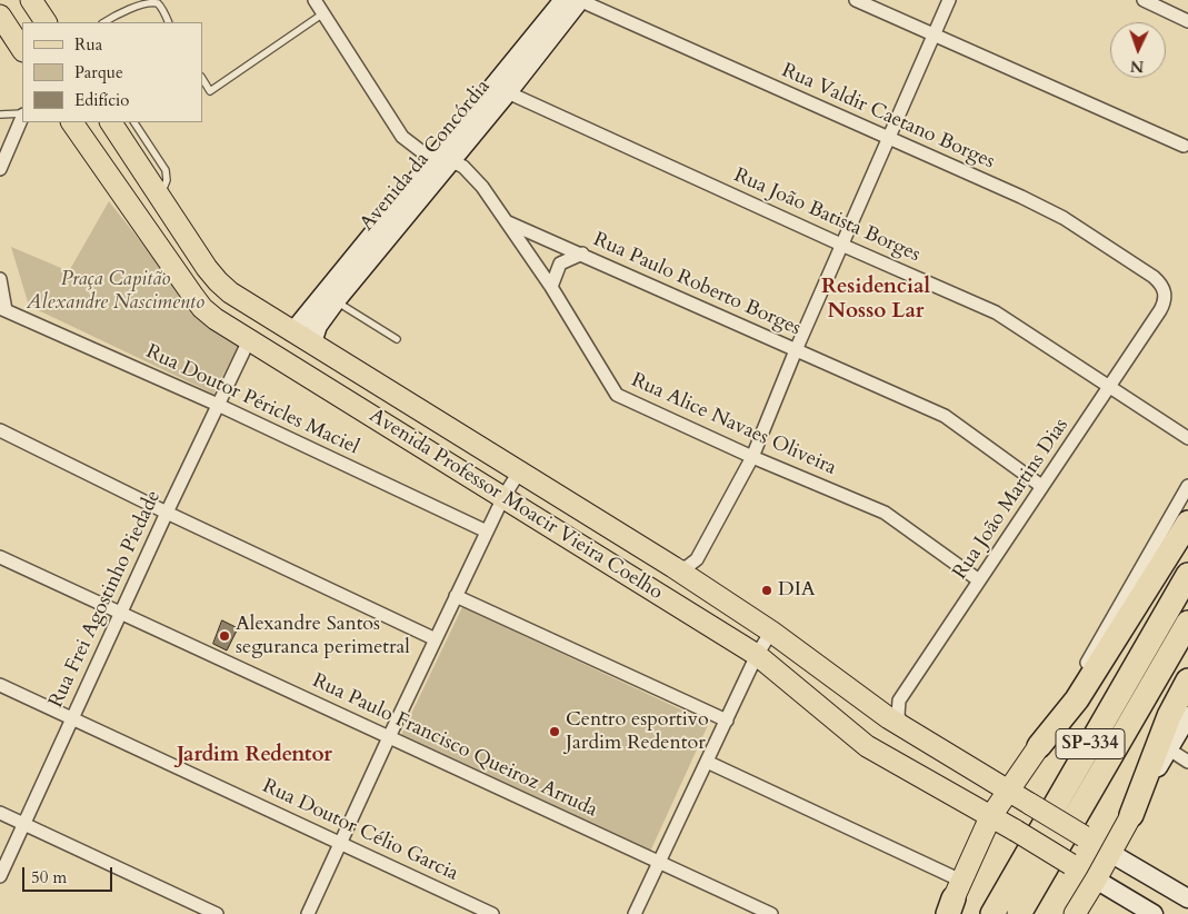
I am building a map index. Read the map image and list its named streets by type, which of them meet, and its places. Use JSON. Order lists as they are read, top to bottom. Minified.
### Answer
{"streets":{"highway":["SP-334"],"main road":["Avenida Professor Moacir Vieira Coelho"],"street":["Rua Valdir Caetano Borges","Avenida da Concórdia","Rua João Batista Borges","Rua Paulo Roberto Borges","Rua Doutor Péricles Maciel","Rua Alice Navaes Oliveira","Rua João Martins Dias","Rua Frei Agostinho Piedade","Rua Paulo Francisco Queiroz Arruda","Rua Doutor Célio Garcia"]},"crossings":[["Rua Valdir Caetano Borges","Avenida da Concórdia"],["Rua Valdir Caetano Borges","Rua João Martins Dias"],["Avenida da Concórdia","Rua João Batista Borges"],["Avenida da Concórdia","Rua Alice Navaes Oliveira"],["Avenida da Concórdia","Avenida Professor Moacir Vieira Coelho"],["Rua João Batista Borges","Rua João Martins Dias"],["Rua Paulo Roberto Borges","Rua Alice Navaes Oliveira"],["Rua Paulo Roberto Borges","Rua João Martins Dias"],["Rua Doutor Péricles Maciel","Rua Frei Agostinho Piedade"],["Rua Alice Navaes Oliveira","Rua João Martins Dias"],["Rua João Martins Dias","Avenida Professor Moacir Vieira Coelho"],["Avenida Professor Moacir Vieira Coelho","Rua Frei Agostinho Piedade"],["Rua Frei Agostinho Piedade","Rua Paulo Francisco Queiroz Arruda"],["Rua Frei Agostinho Piedade","Rua Doutor Célio Garcia"]],"districts":["Residencial Nosso Lar","Jardim Redentor"],"parks":["Praça Capitão Alexandre Nascimento"],"places":["DIA","Alexandre Santos seguranca perimetral","Centro esportivo Jardim Redentor"],"legend":["Rua","Parque","Edifício"],"scale_bar":"50 m","north":"bottom"}
